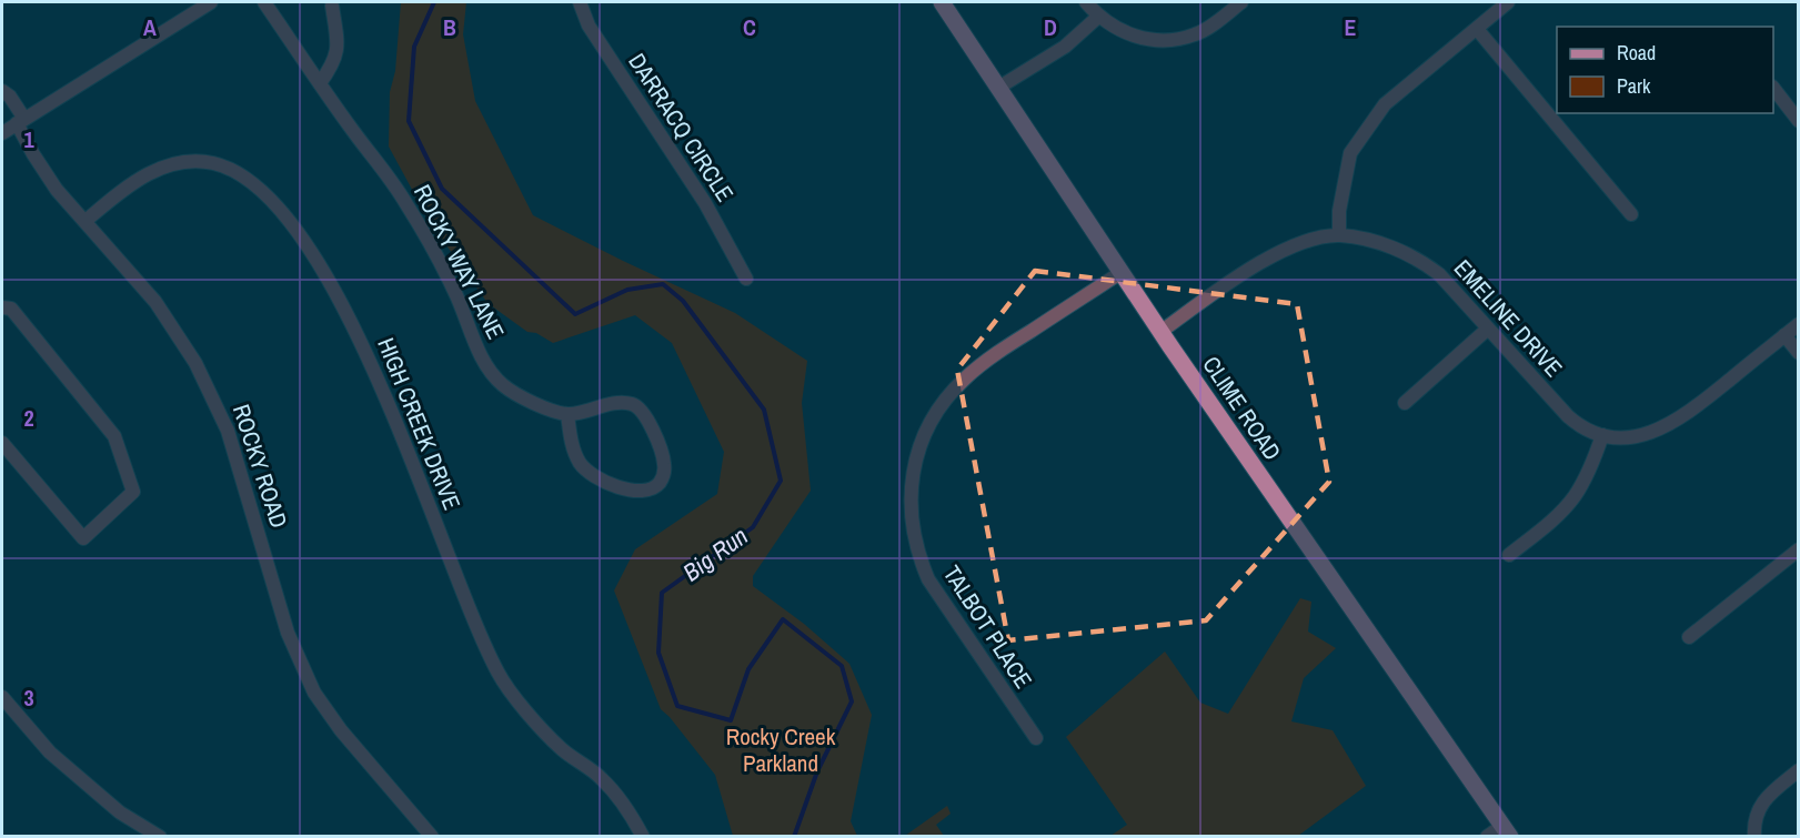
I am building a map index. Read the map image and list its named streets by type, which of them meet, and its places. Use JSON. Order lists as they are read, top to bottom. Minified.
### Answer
{"streets":{"main road":["CLIME ROAD"],"street":["DARRACQ CIRCLE","ROCKY WAY LANE","EMELINE DRIVE","HIGH CREEK DRIVE","ROCKY ROAD","TALBOT PLACE"]},"crossings":[["EMELINE DRIVE","CLIME ROAD"],["CLIME ROAD","TALBOT PLACE"],["HIGH CREEK DRIVE","ROCKY ROAD"]],"water":["Big Run"],"parks":["Rocky Creek Parkland"],"legend":["Road","Park"],"grid":{"columns":["A","B","C","D","E"],"rows":["1","2","3"]}}
